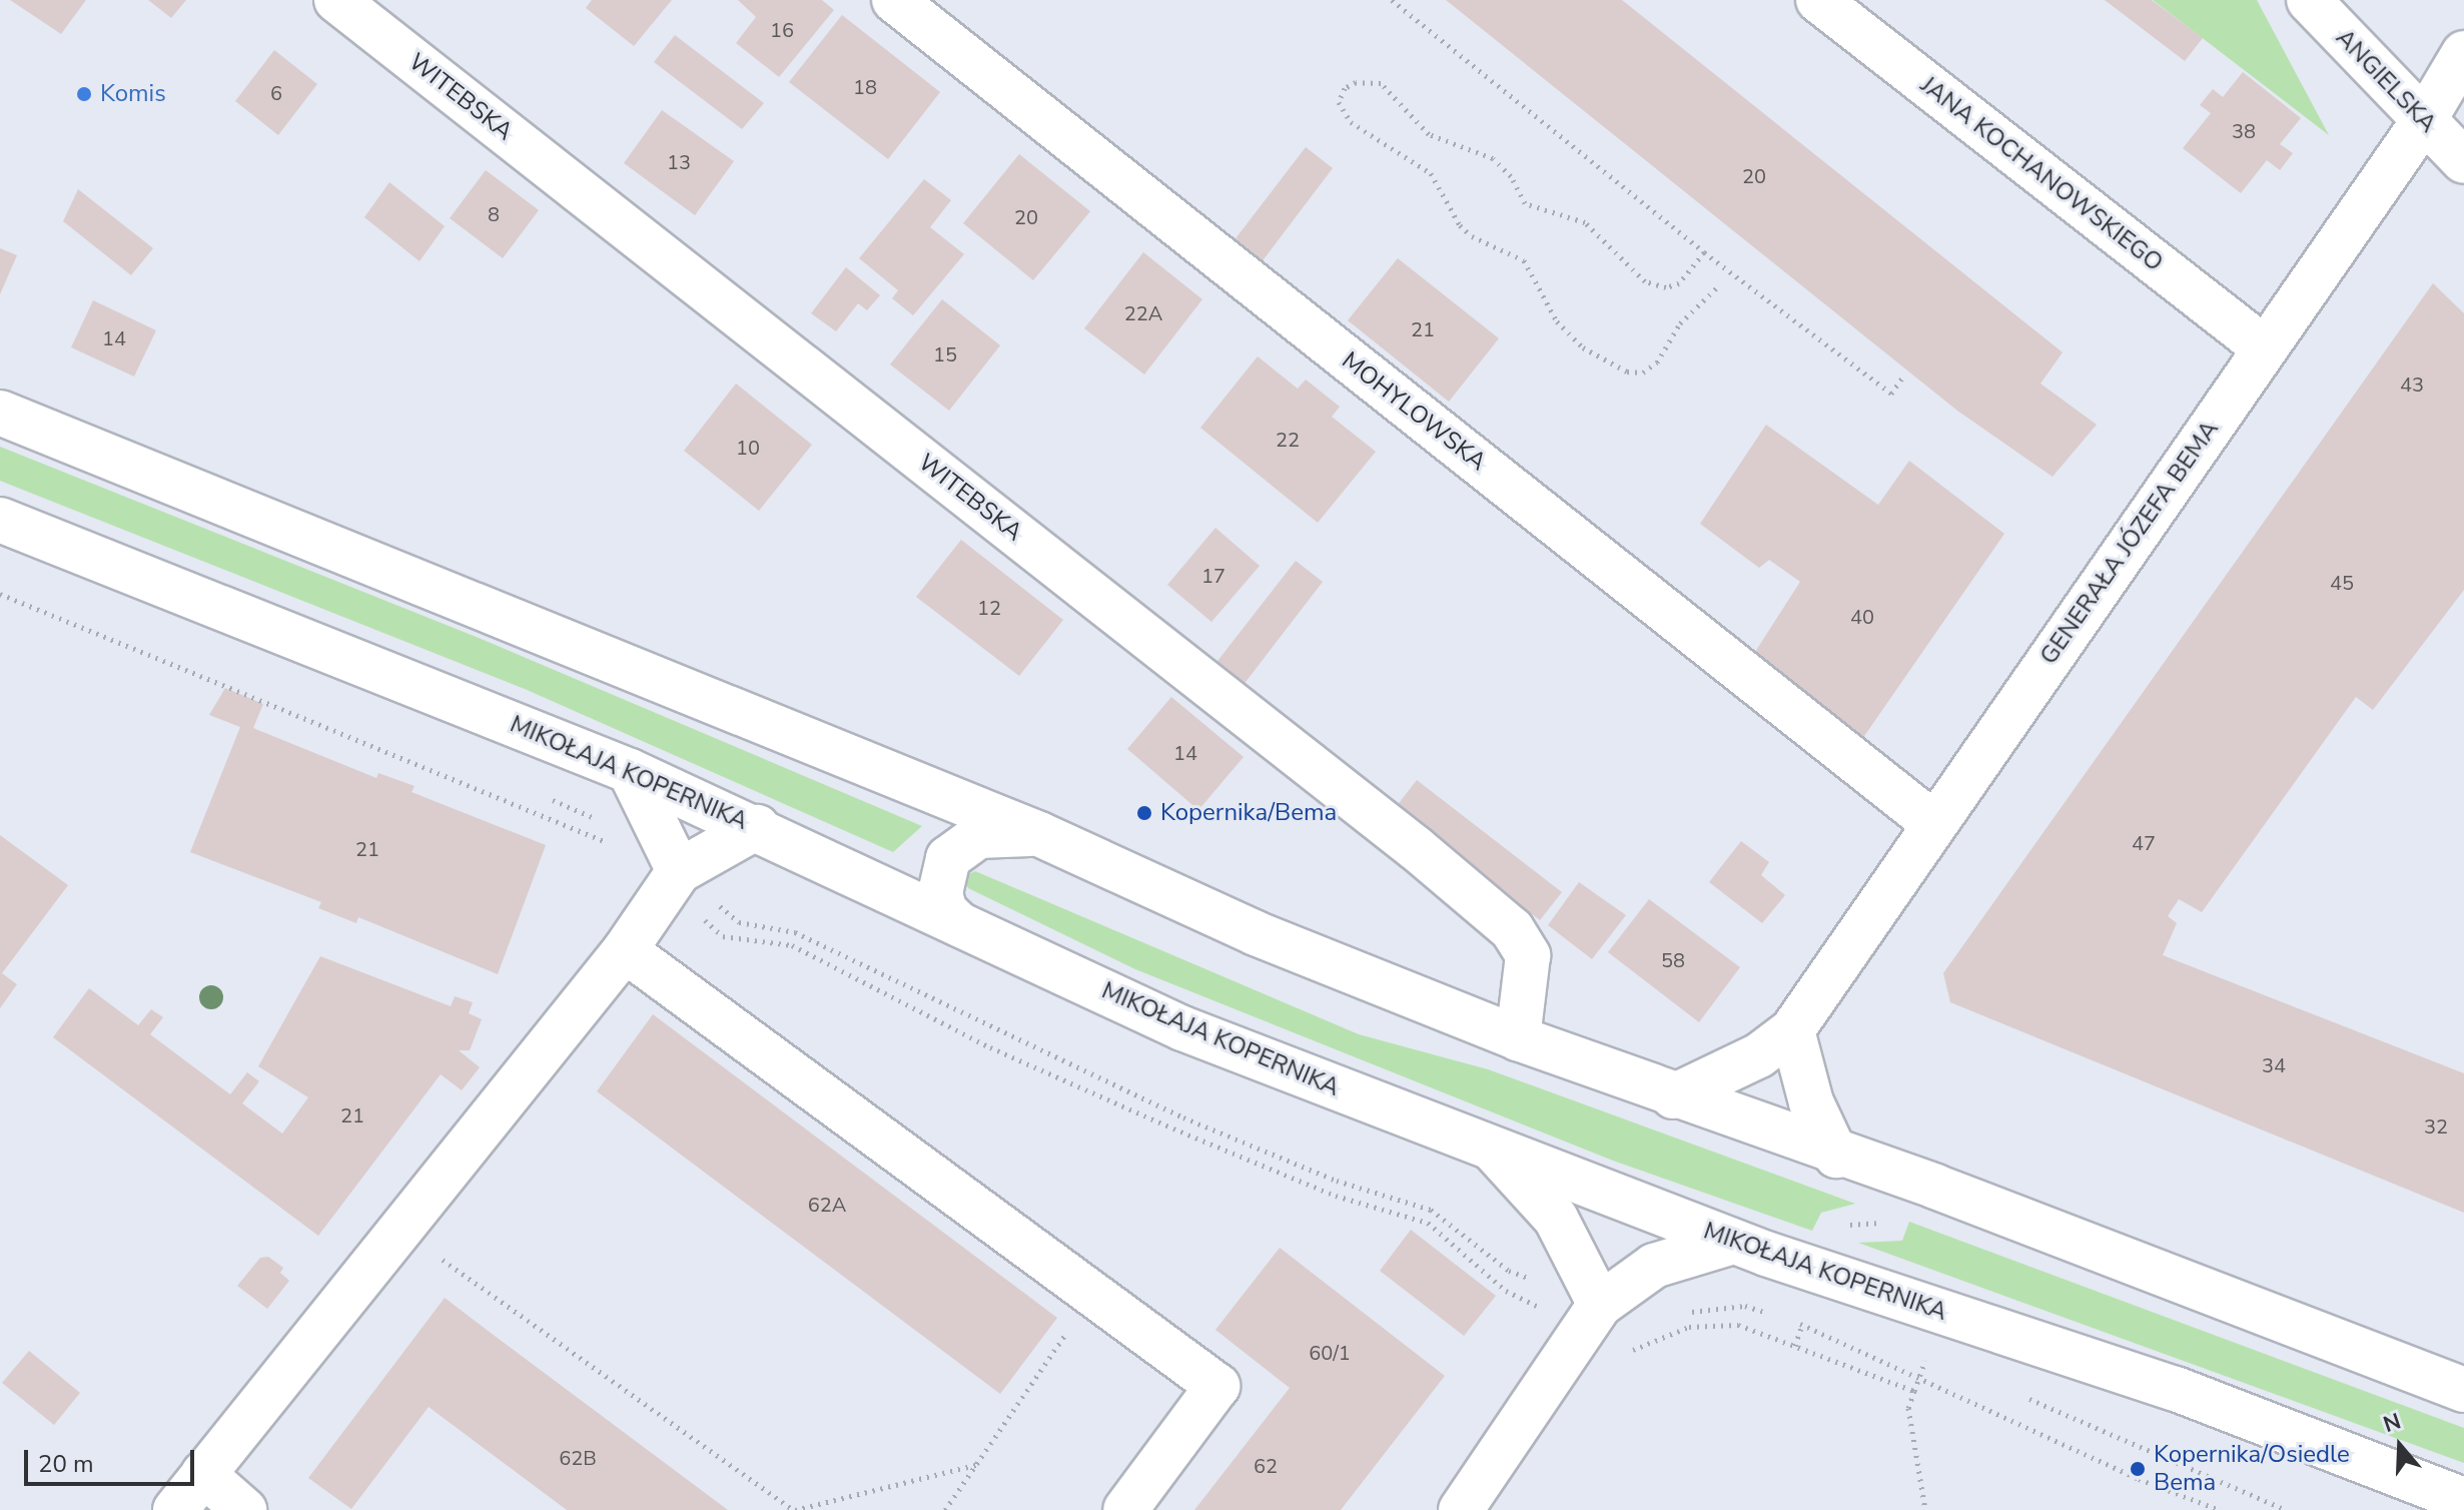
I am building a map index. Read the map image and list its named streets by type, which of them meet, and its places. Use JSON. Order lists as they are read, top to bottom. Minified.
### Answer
{"streets":{"street":["ANGIELSKA","WITEBSKA","JANA KOCHANOWSKIEGO","MOHYLOWSKA","GENERAŁA JÓZEFA BEMA","MIKOŁAJA KOPERNIKA"]},"crossings":[["ANGIELSKA","GENERAŁA JÓZEFA BEMA"],["JANA KOCHANOWSKIEGO","GENERAŁA JÓZEFA BEMA"],["MOHYLOWSKA","GENERAŁA JÓZEFA BEMA"]],"places":["Komis","Kopernika/Bema","Kopernika/Osiedle Bema"],"house_numbers":["16","18","6","38","13","20","8","20","22A","21","14","15","43","22","10","17","45","12","40","14","47","21","58","34","21","32","62A","60/1","62B","62"],"scale_bar":"20 m","north":"top"}
